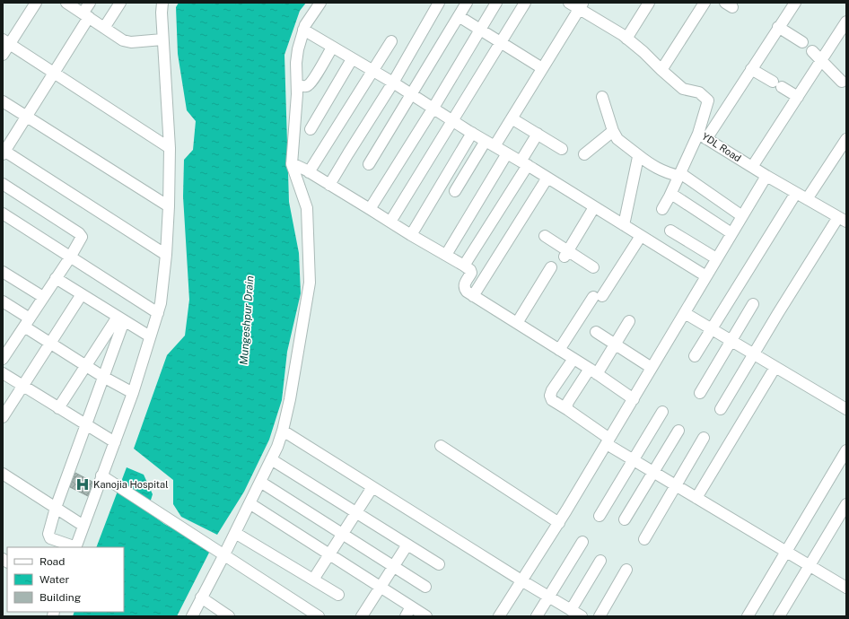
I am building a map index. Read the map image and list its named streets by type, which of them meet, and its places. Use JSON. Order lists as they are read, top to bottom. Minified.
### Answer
{"streets":{"street":["YDL Road"]},"water":["Mungeshpur Drain"],"places":{"hospital":["Kanojia Hospital"]},"legend":["Road","Water","Building"]}
